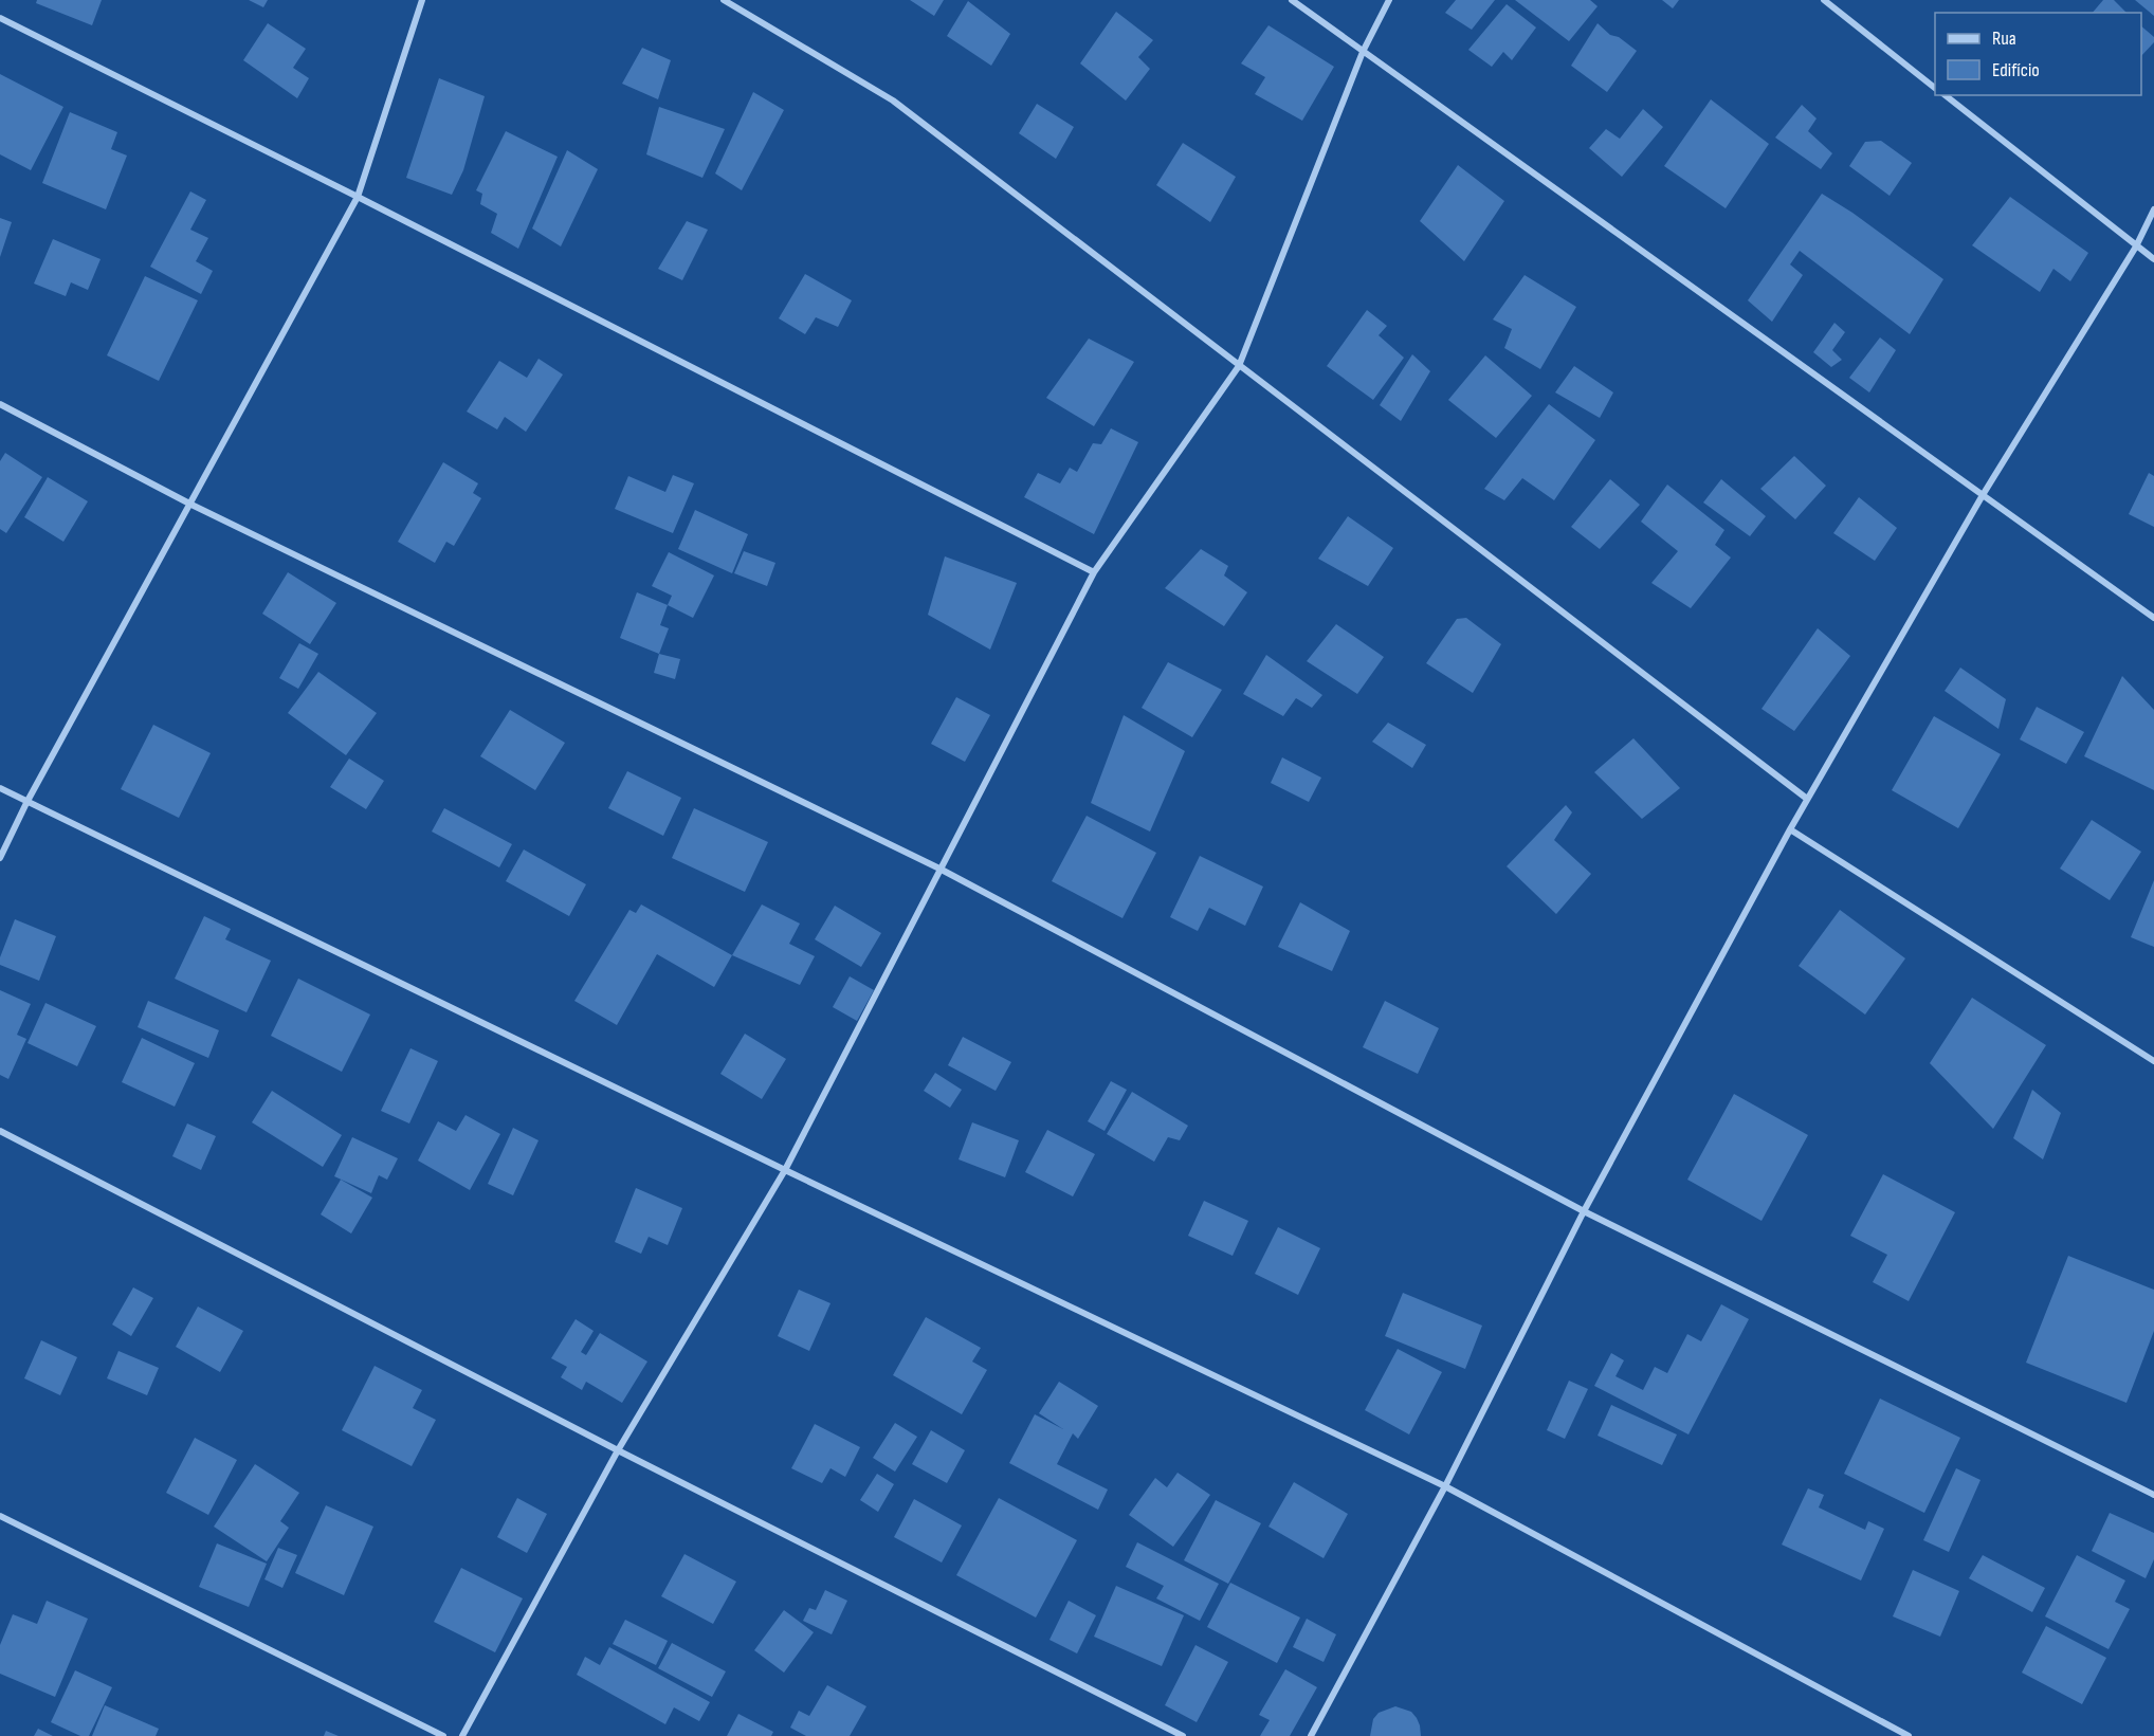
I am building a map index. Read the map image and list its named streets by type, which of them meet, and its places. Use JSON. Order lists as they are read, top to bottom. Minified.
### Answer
{"legend":["Rua","Edifício"]}
